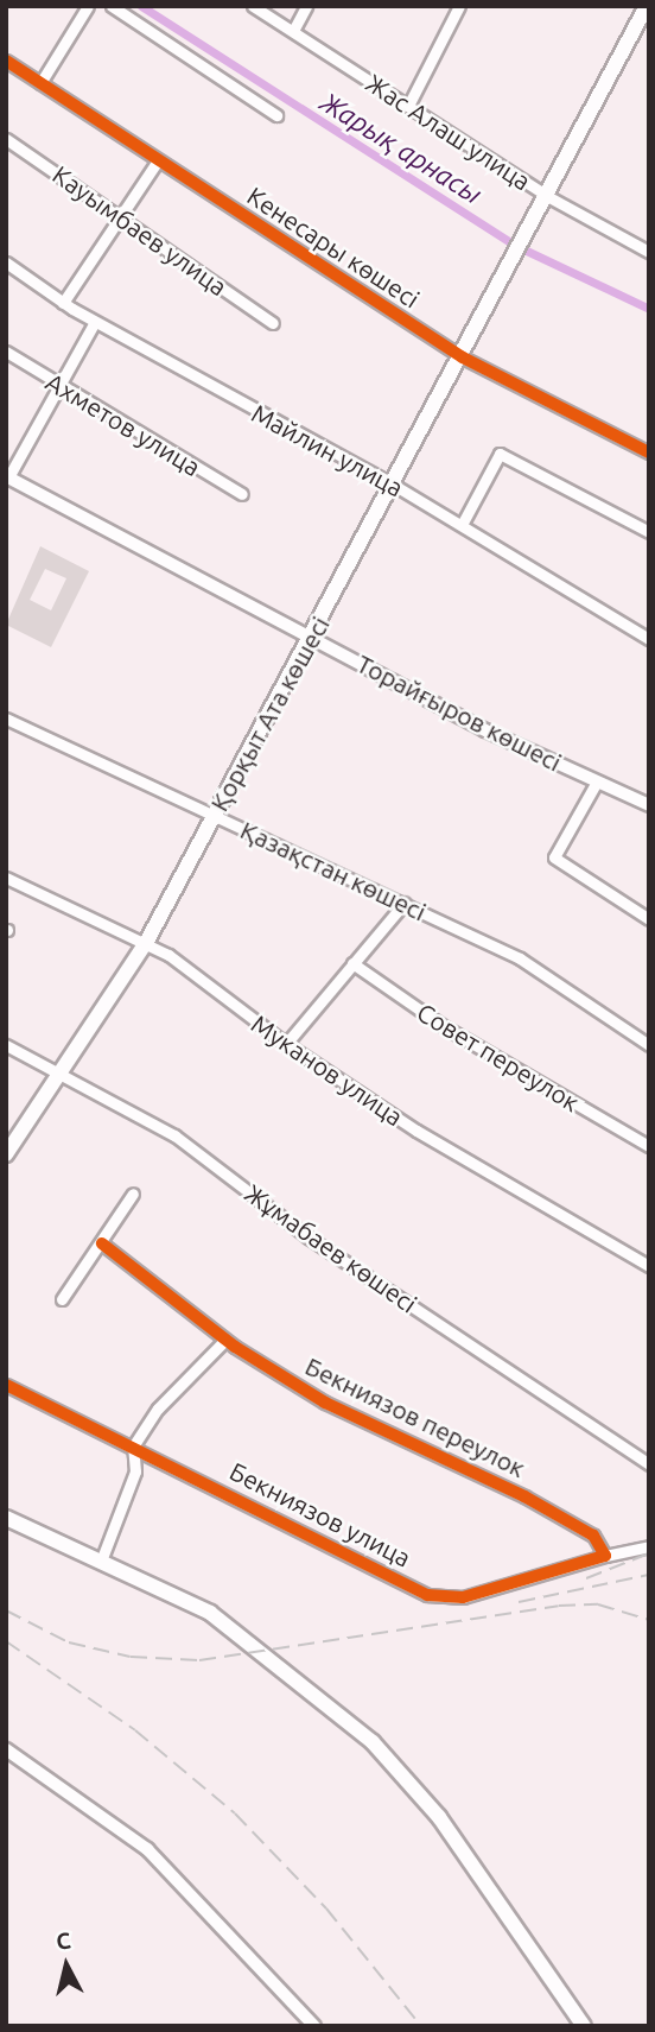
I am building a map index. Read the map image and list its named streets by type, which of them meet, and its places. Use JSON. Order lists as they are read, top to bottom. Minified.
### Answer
{"streets":{"main road":["Қорқыт Ата көшесі"],"street":["Жас Алаш улица","Кауымбаев улица","Кенесары көшесі","Ахметов улица","Майлин улица","Торайғыров көшесі","Қазақстан көшесі","Совет переулок","Муканов улица","Жұмабаев көшесі","Бекниязов переулок","Бекниязов улица"]},"crossings":[["Жас Алаш улица","Қорқыт Ата көшесі"],["Кенесары көшесі","Қорқыт Ата көшесі"],["Майлин улица","Қорқыт Ата көшесі"],["Торайғыров көшесі","Қорқыт Ата көшесі"],["Қорқыт Ата көшесі","Қазақстан көшесі"],["Қорқыт Ата көшесі","Муканов улица"],["Қорқыт Ата көшесі","Жұмабаев көшесі"],["Бекниязов переулок","Бекниязов улица"]],"water":["Жарық арнасы"],"north":"top"}
